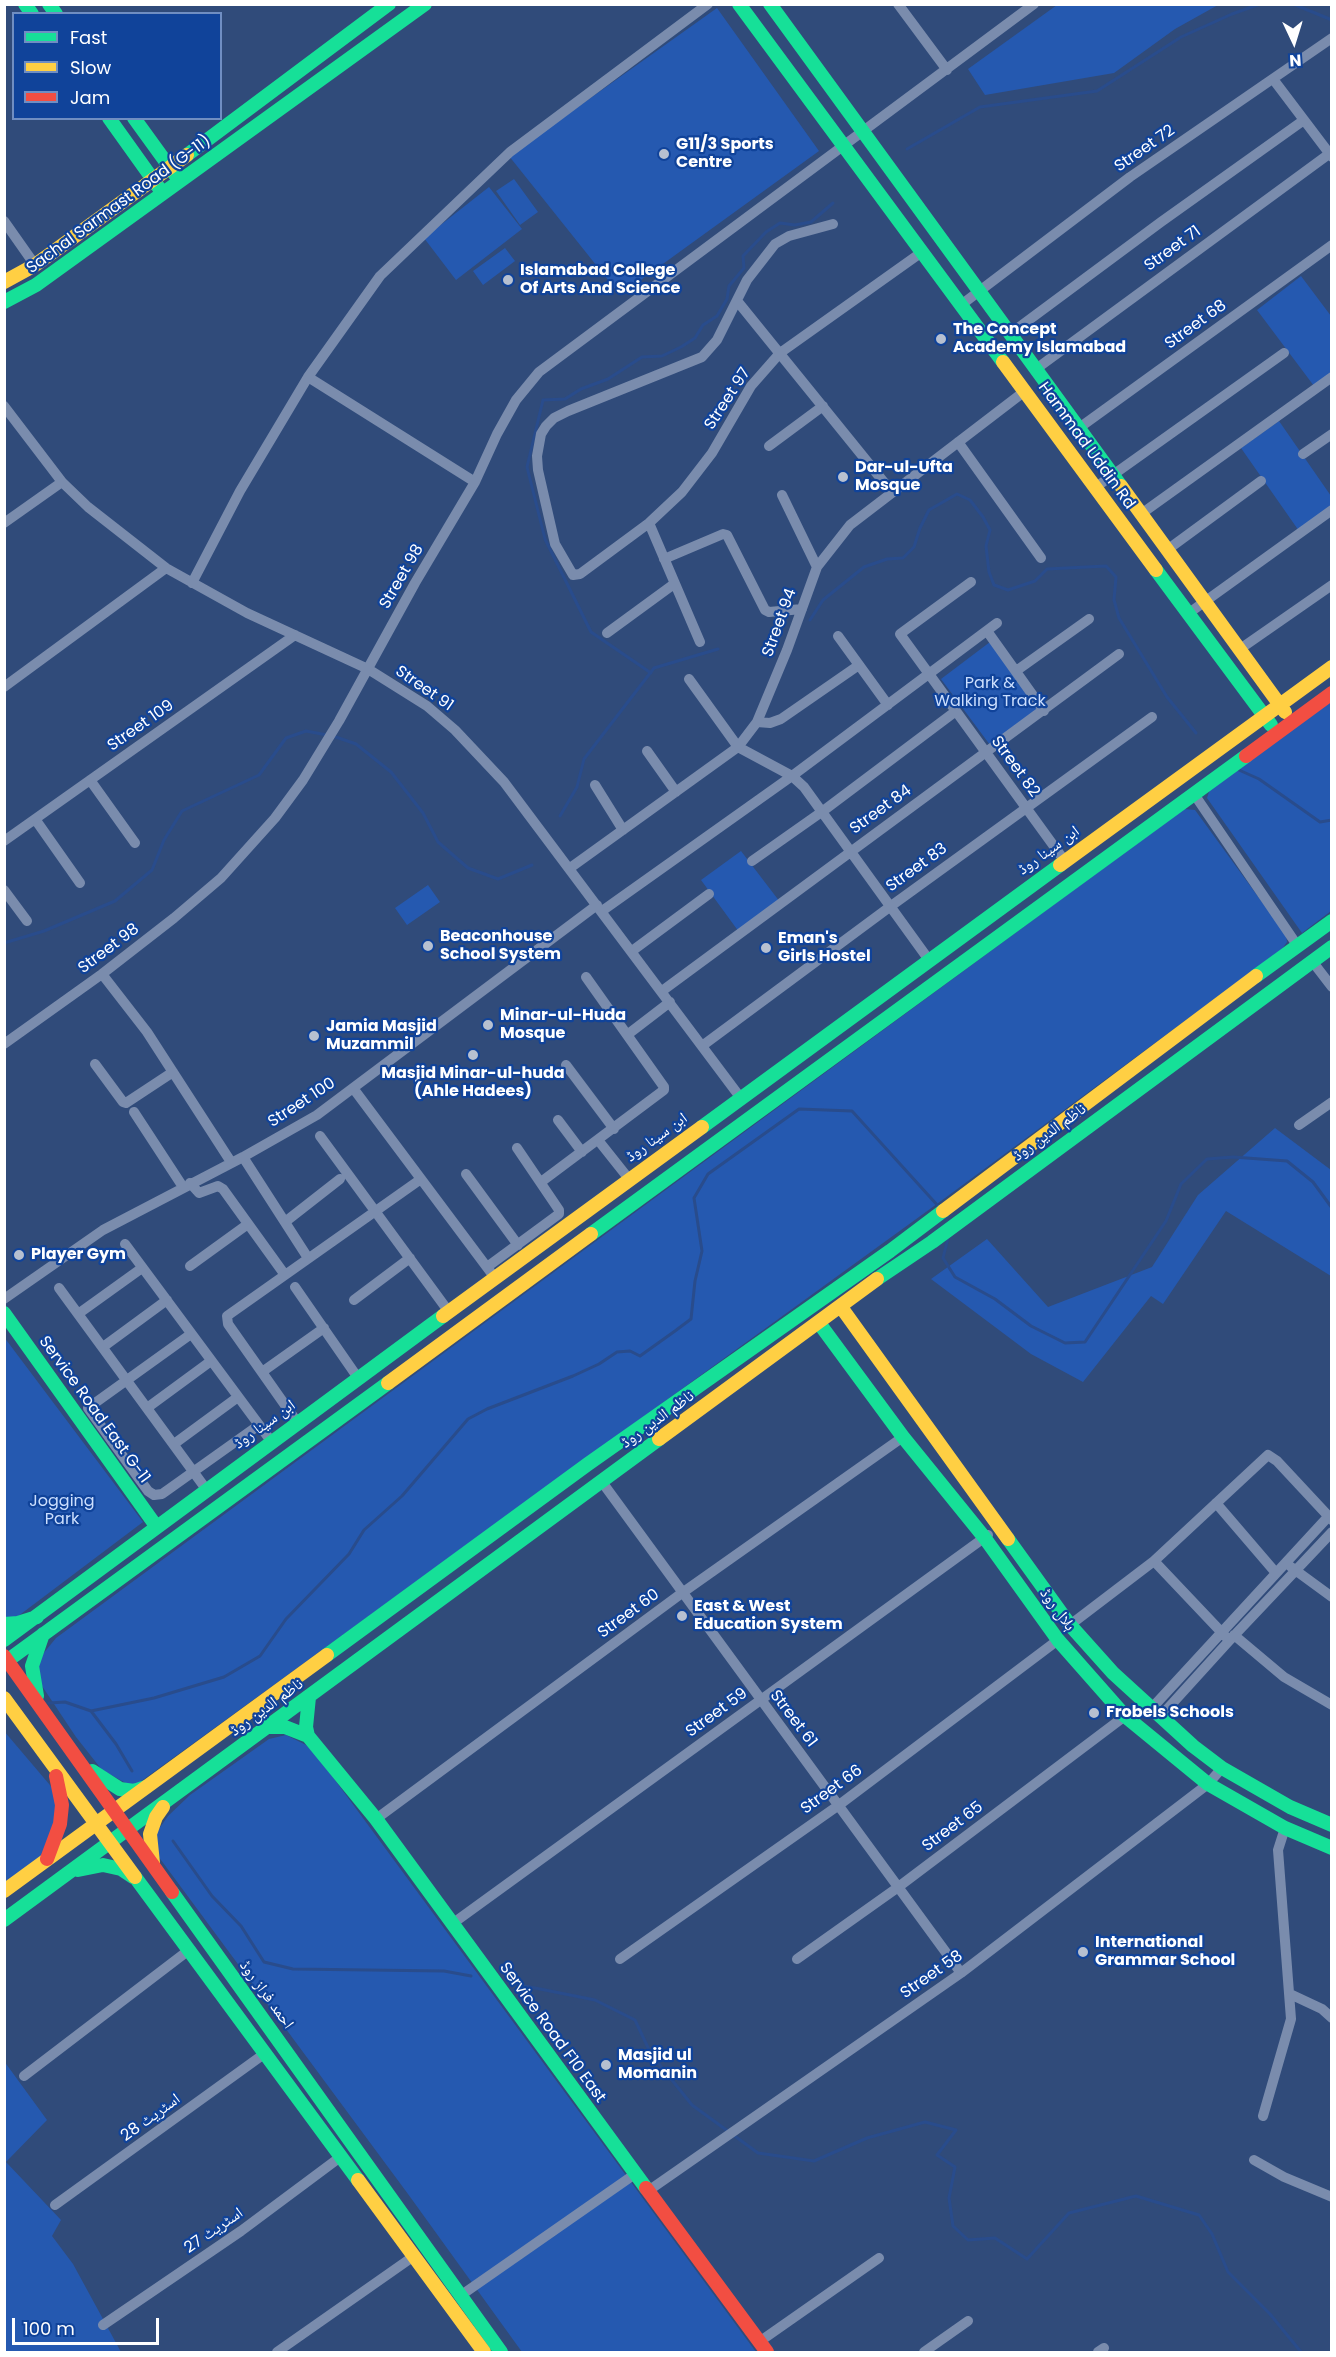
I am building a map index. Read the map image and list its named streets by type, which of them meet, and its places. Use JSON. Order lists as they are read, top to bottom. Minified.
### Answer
{"streets":{"main road":["Sachal Sarmast Road (G-11)","Hammad Uddin Rd","ابن سینا روڈ","ناظم الدین روڈ","Service Road East G-11","ہلال روڈ","احمد فراز روڈ","Service Road F10 East"],"street":["Street 72","Street 71","Street 68","Street 97","Street 98","Street 94","Street 91","Street 109","Street 82","Street 84","Street 83","Street 100","Street 60","Street 59","Street 61","Street 66","Street 65","Street 58","اسٹریٹ 28","اسٹریٹ 27"]},"crossings":[["Street 72","Hammad Uddin Rd"],["Street 71","Hammad Uddin Rd"],["Street 68","Hammad Uddin Rd"],["Street 97","Hammad Uddin Rd"],["Hammad Uddin Rd","Street 98"],["Hammad Uddin Rd","Street 94"],["Hammad Uddin Rd","ابن سینا روڈ"],["Street 98","Street 91"],["Street 94","Street 91"],["Street 91","Street 109"],["Street 91","Street 84"],["Street 91","ابن سینا روڈ"],["Street 91","Street 83"],["Street 91","Street 100"],["Street 82","Street 84"],["Street 82","ابن سینا روڈ"],["Street 82","Street 83"],["Street 82","Street 100"],["ابن سینا روڈ","Service Road East G-11"],["ناظم الدین روڈ","ہلال روڈ"],["ناظم الدین روڈ","Street 61"],["ناظم الدین روڈ","احمد فراز روڈ"],["ہلال روڈ","Street 60"],["ہلال روڈ","Street 59"],["ہلال روڈ","Street 66"],["ہلال روڈ","Street 65"],["ہلال روڈ","Street 58"],["Street 60","Street 61"],["Street 60","Service Road F10 East"],["Street 59","Street 61"],["Street 59","Service Road F10 East"],["Street 61","Street 66"],["Street 61","Street 65"],["Street 61","Street 58"],["Street 58","Service Road F10 East"],["احمد فراز روڈ","اسٹریٹ 28"],["احمد فراز روڈ","اسٹریٹ 27"]],"parks":["Park & Walking Track","Jogging Park"],"places":["G11/3 Sports Centre","Islamabad College Of Arts And Science","The Concept Academy Islamabad","Dar-ul-Ufta Mosque","Beaconhouse School System","Eman's Girls Hostel","Minar-ul-Huda Mosque","Jamia Masjid Muzammil","Masjid Minar-ul-huda (Ahle Hadees)","Player Gym","East & West Education System","Frobels Schools","International Grammar School","Masjid ul Momanin"],"legend":["Fast","Slow","Jam"],"scale_bar":"100 m","north":"bottom"}
